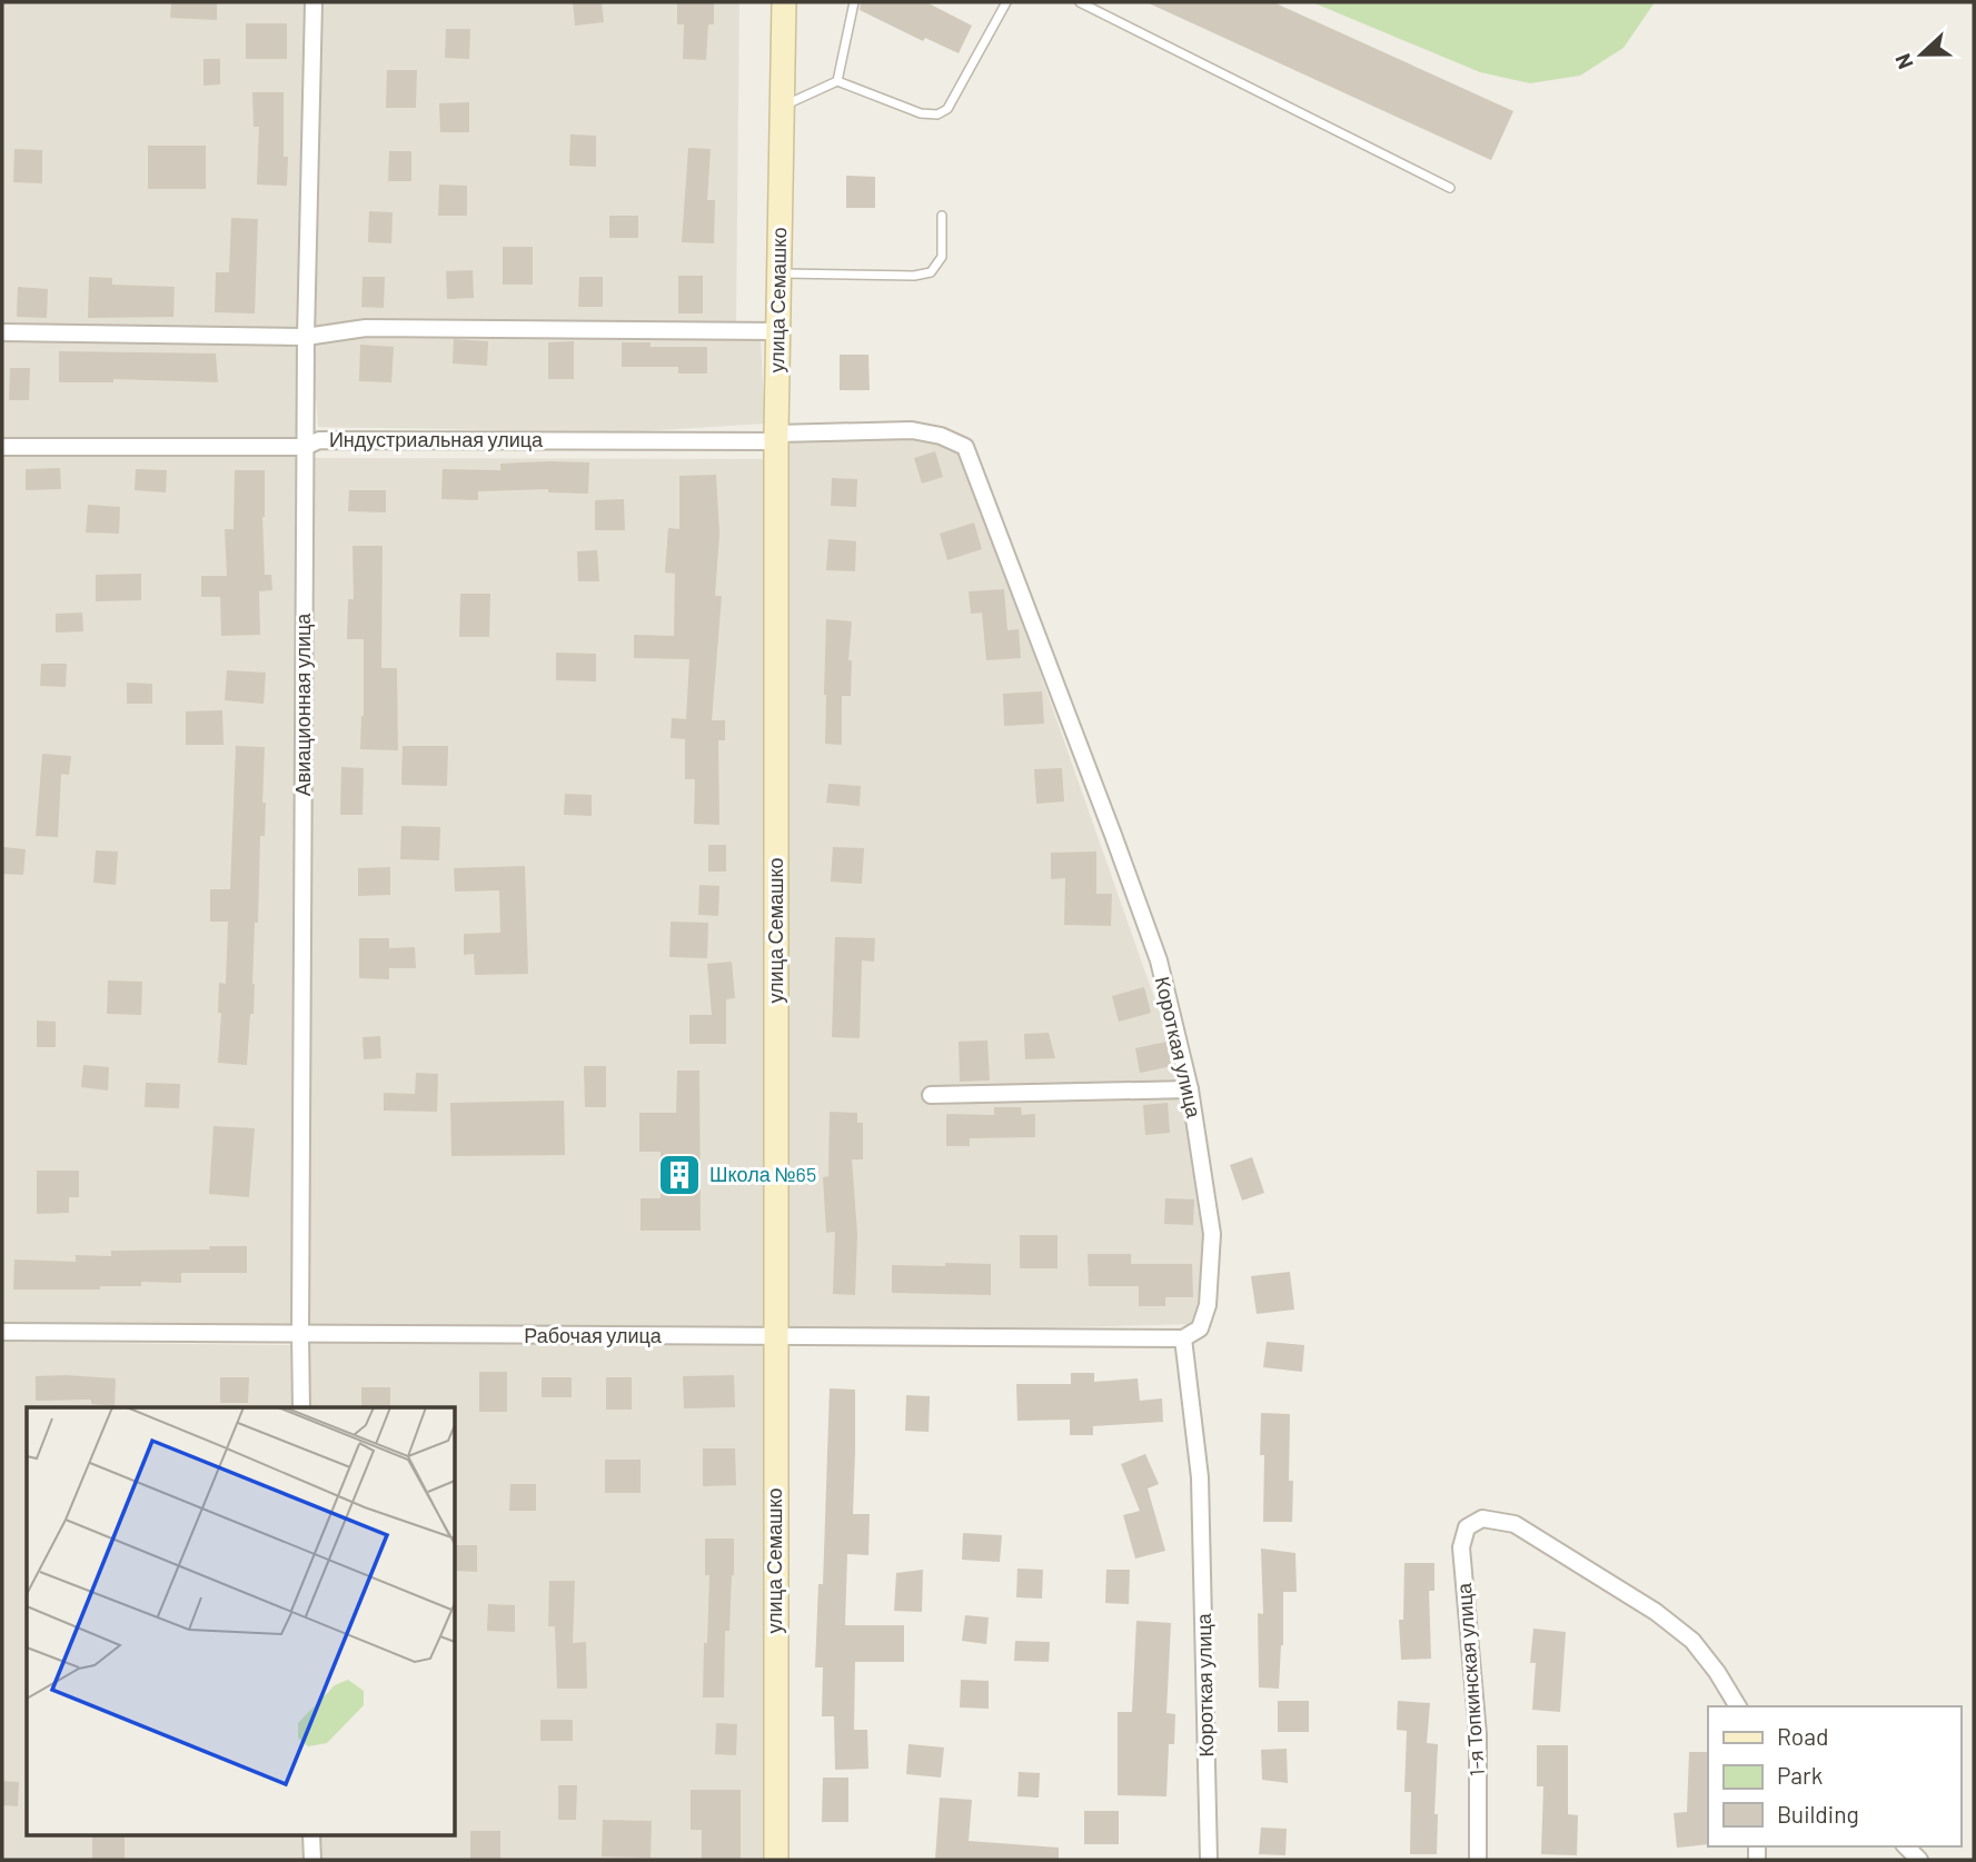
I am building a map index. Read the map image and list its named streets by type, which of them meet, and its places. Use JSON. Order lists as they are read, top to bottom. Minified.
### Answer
{"streets":{"main road":["улица Семашко"],"street":["Индустриальная улица","Авиационная улица","Короткая улица","Рабочая улица","1-я Топкинская улица"]},"crossings":[["улица Семашко","Индустриальная улица"],["улица Семашко","Короткая улица"],["улица Семашко","Рабочая улица"],["Индустриальная улица","Авиационная улица"],["Индустриальная улица","Короткая улица"],["Авиационная улица","Рабочая улица"],["Короткая улица","Рабочая улица"]],"places":{"building":["Школа №65"]},"legend":["Road","Park","Building"],"north":"left"}
